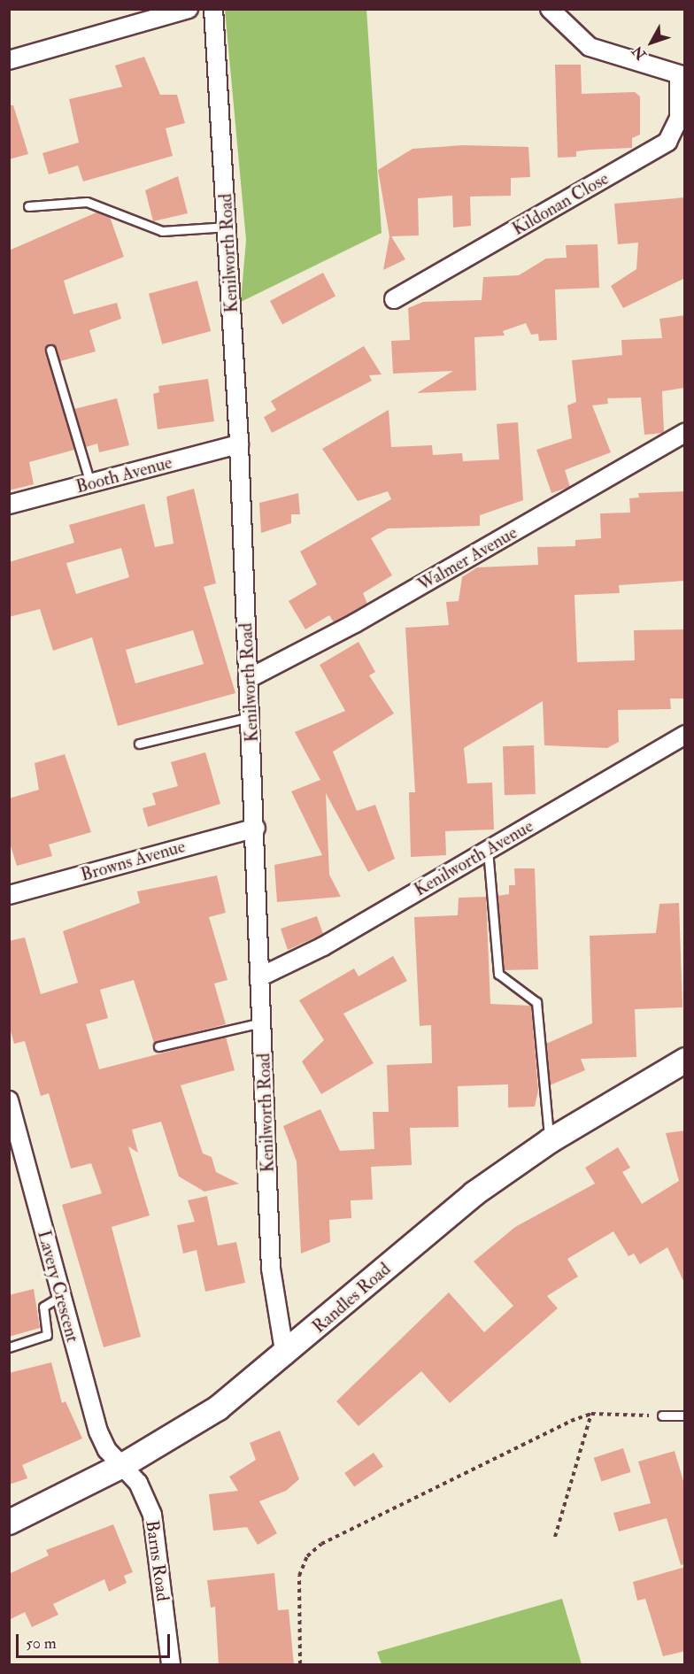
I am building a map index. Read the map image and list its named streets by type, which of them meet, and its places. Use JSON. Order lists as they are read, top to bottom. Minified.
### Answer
{"streets":{"street":["Kildonan Close","Kenilworth Road","Booth Avenue","Walmer Avenue","Kenilworth Avenue","Browns Avenue","Lavery Crescent","Randles Road","Barns Road"]},"crossings":[["Kenilworth Road","Booth Avenue"],["Kenilworth Road","Walmer Avenue"],["Kenilworth Road","Kenilworth Avenue"],["Kenilworth Road","Browns Avenue"],["Kenilworth Road","Randles Road"],["Lavery Crescent","Randles Road"],["Lavery Crescent","Barns Road"],["Randles Road","Barns Road"]],"scale_bar":"50 m","north":"bottom left"}
